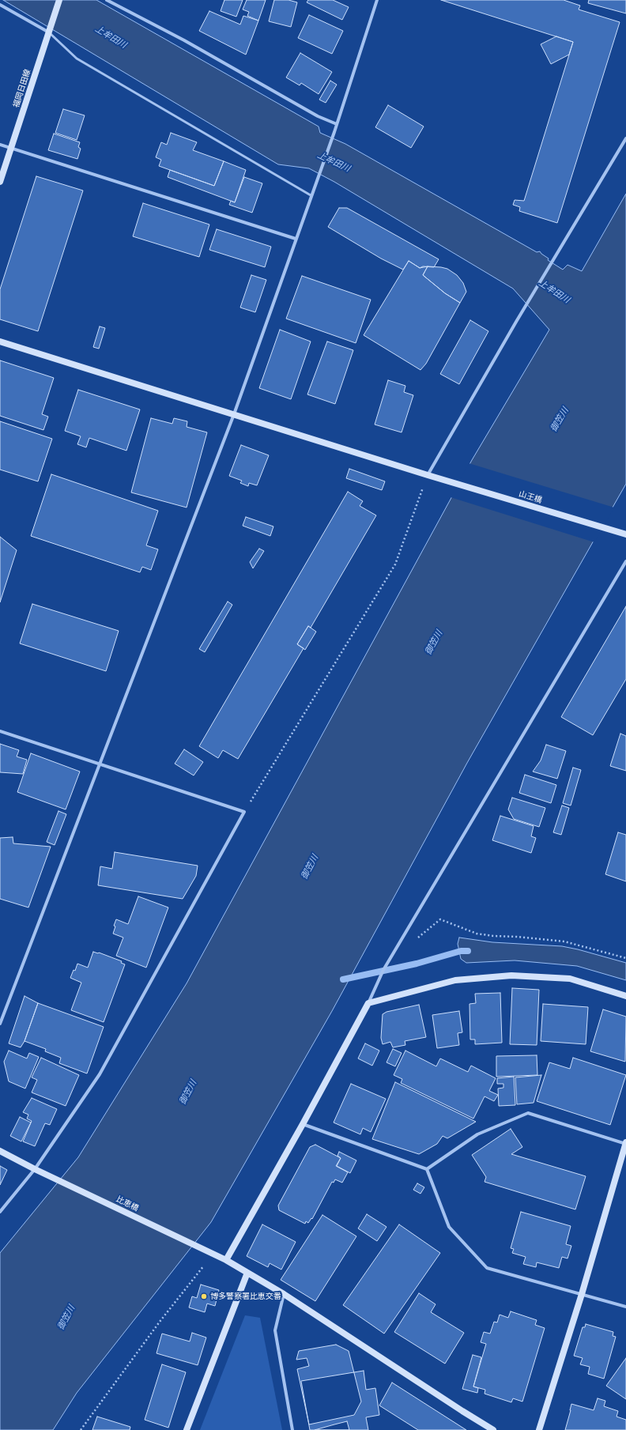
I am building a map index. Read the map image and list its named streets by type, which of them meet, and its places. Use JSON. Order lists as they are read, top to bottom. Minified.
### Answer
{"streets":{"street":["福岡日田線","山王橋","比恵橋"]},"water":["上牟田川","御笠川"],"places":["博多警察署比恵交番"]}
